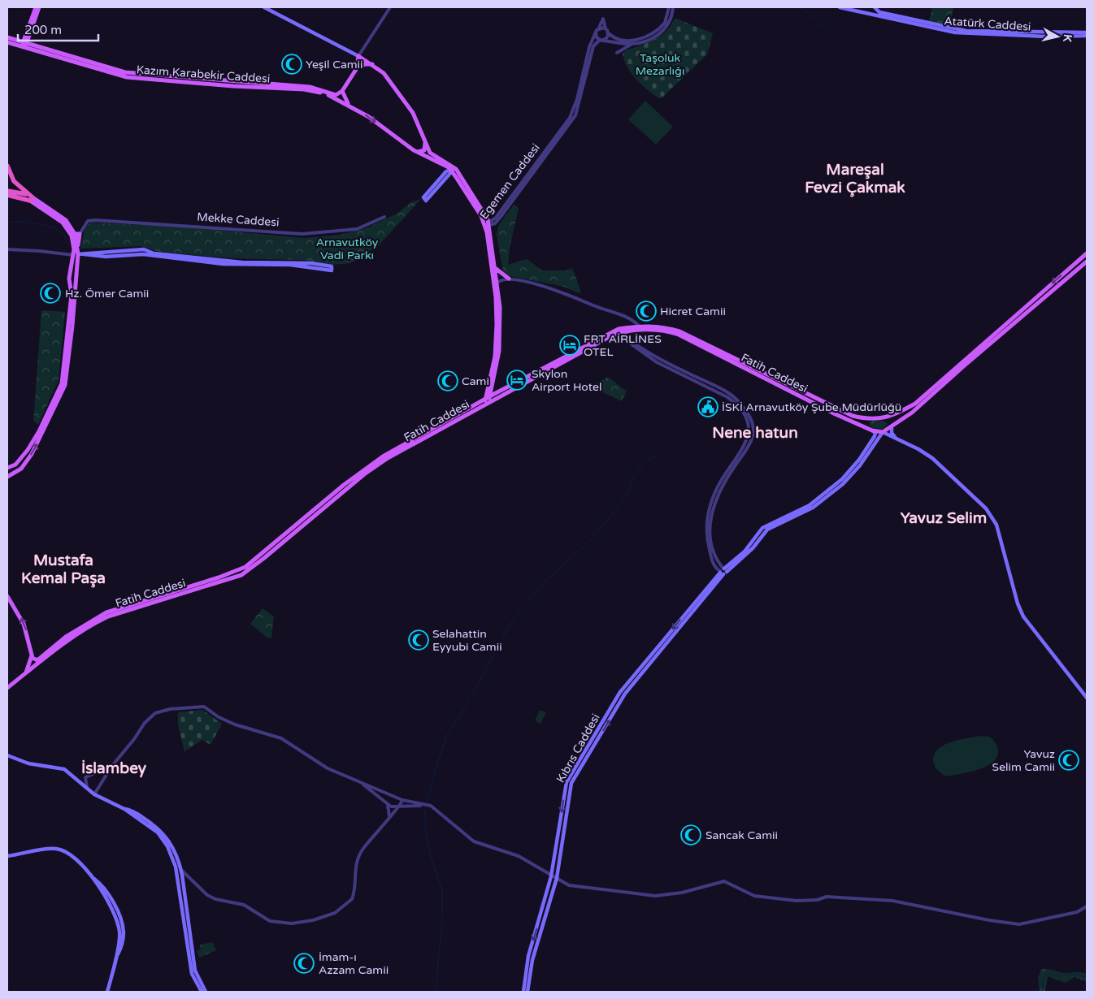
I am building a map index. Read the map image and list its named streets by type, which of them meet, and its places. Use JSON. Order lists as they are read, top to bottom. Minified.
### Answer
{"streets":{"main road":["Atatürk Caddesi","Kazım Karabekir Caddesi","Fatih Caddesi","Kıbrıs Caddesi"],"street":["Egemen Caddesi","Mekke Caddesi"]},"crossings":[["Fatih Caddesi","Kıbrıs Caddesi"]],"districts":["Mareşal Fevzi Çakmak","Nene hatun","Yavuz Selim","Mustafa Kemal Paşa","İslambey"],"parks":["Taşoluk Mezarlığı","Arnavutköy Vadi Parkı"],"places":{"mosque":["Yeşil Camii","Hz. Ömer Camii","Hicret Camii","Cami","Selahattin Eyyubi Camii","Yavuz Selim Camii","Sancak Camii","İmam-ı Azzam Camii"],"hotel":["FRT AİRLİNES OTEL","Skylon Airport Hotel"],"public building":["İSKİ Arnavutköy Şube Müdürlüğü"]},"scale_bar":"200 m","north":"right"}
